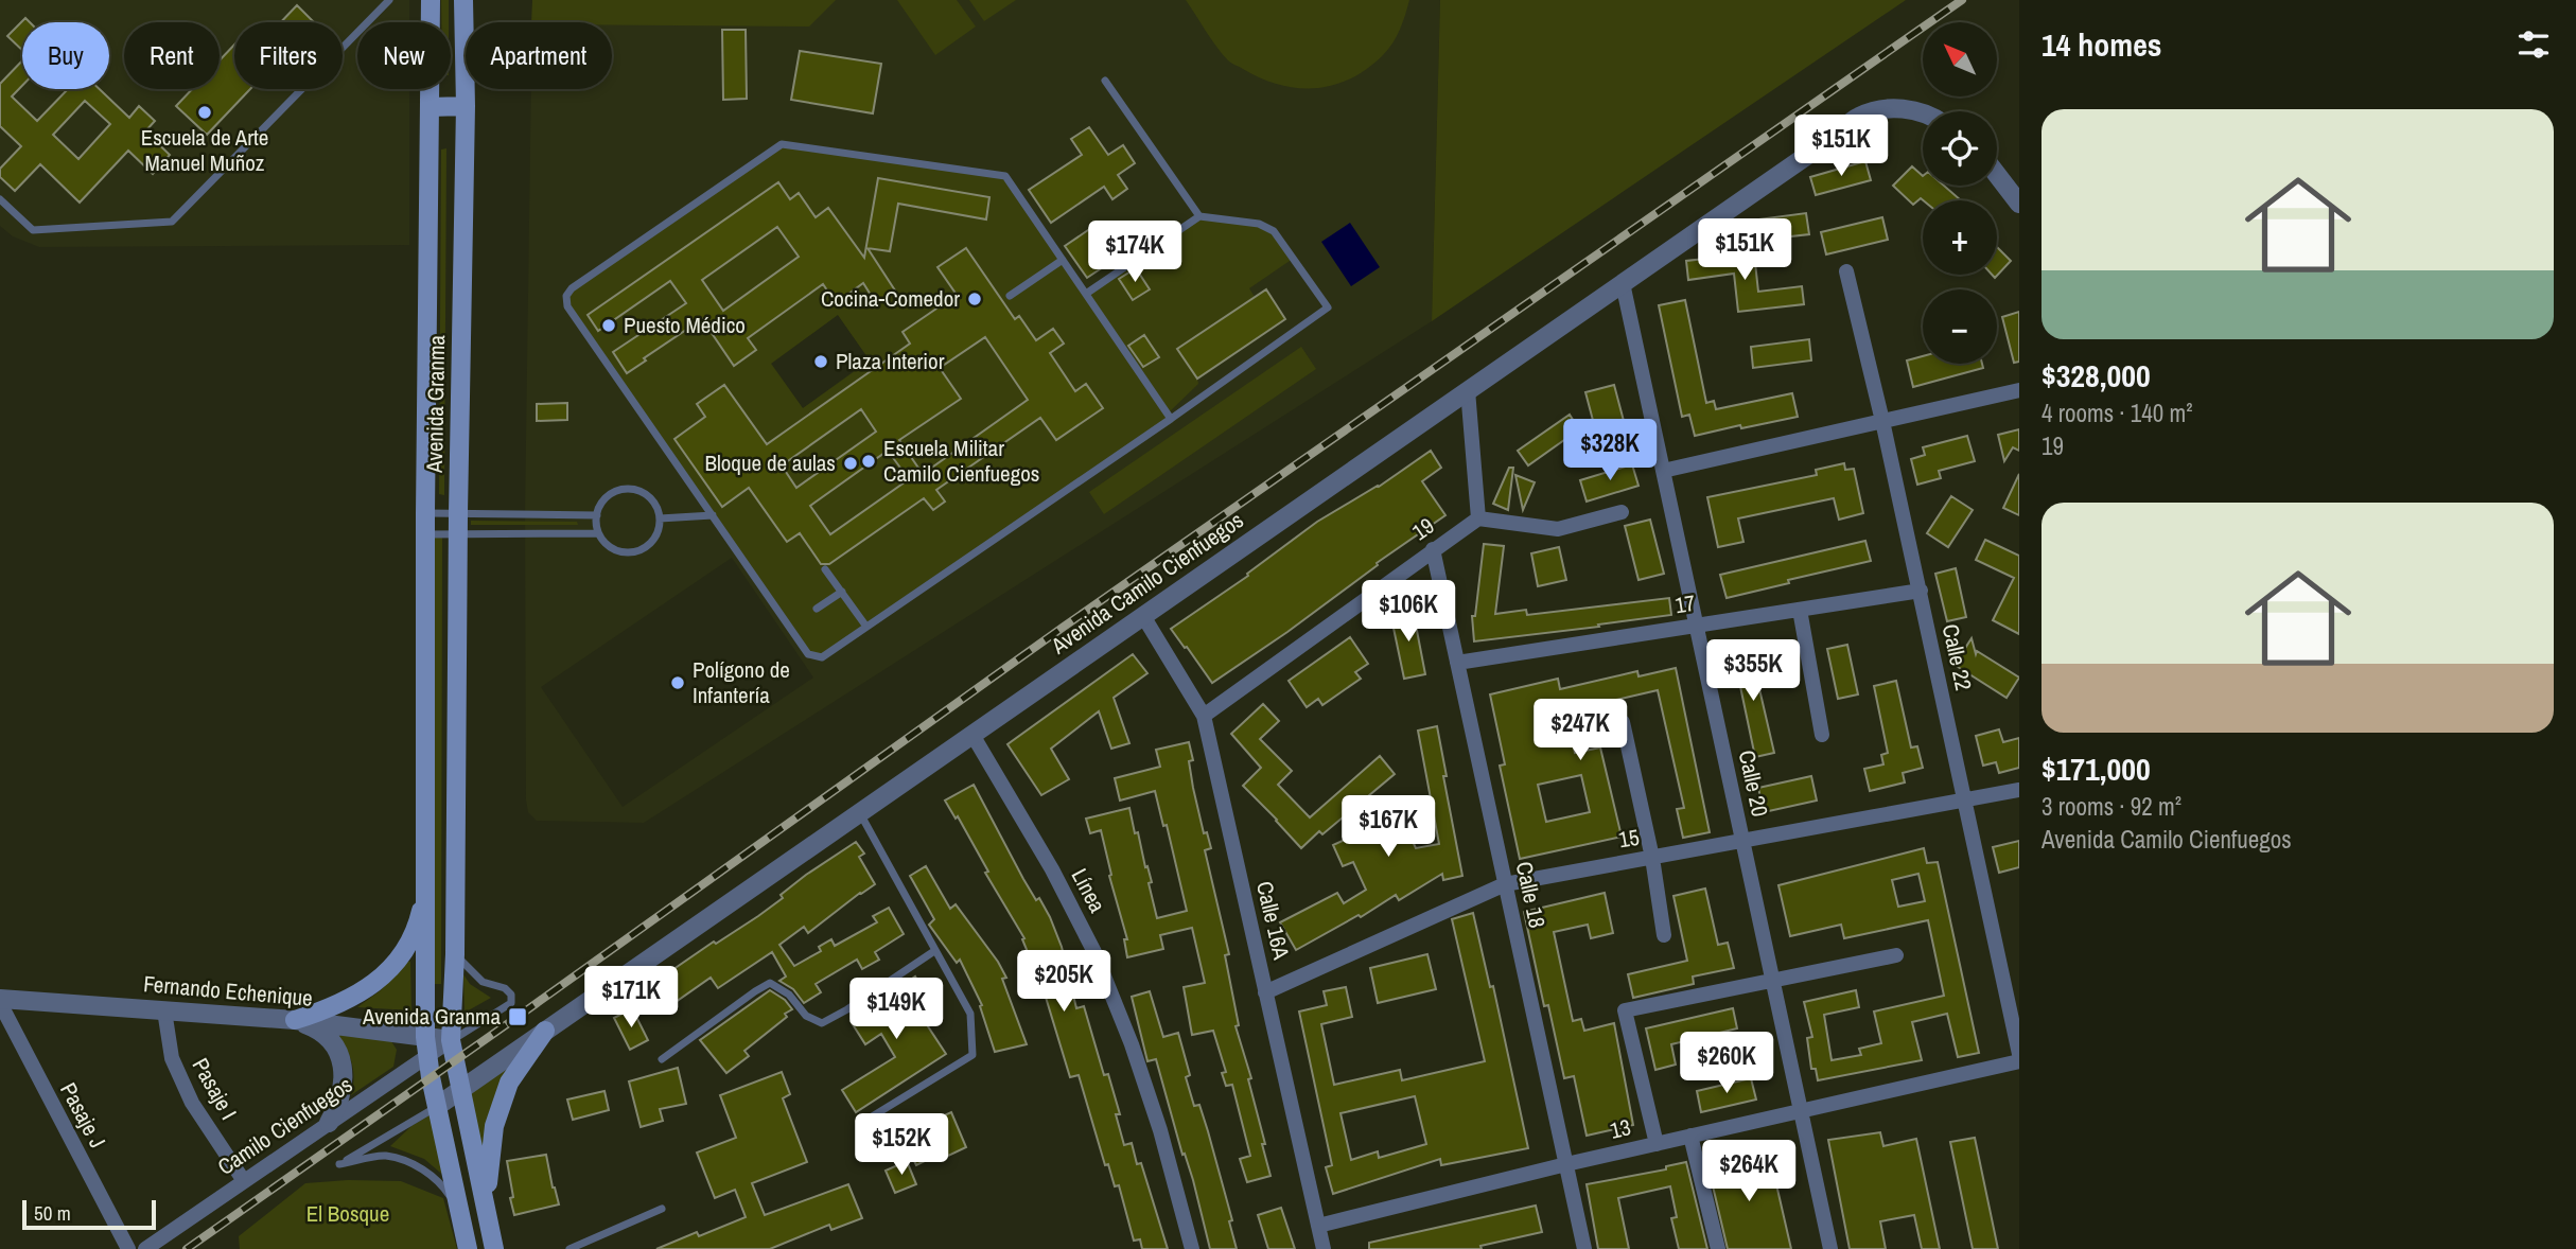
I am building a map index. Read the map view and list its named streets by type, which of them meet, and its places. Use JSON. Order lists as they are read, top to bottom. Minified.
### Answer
{"streets":{"main road":["Avenida Granma"],"street":["19","Avenida Camilo Cienfuegos","17","Calle 22","Calle 20","15","Línea","Calle 18","Calle 16A","Fernando Echenique","Pasaje I","Pasaje J","Camilo Cienfuegos","13"]},"crossings":[["Avenida Granma","Avenida Camilo Cienfuegos"],["Avenida Granma","Fernando Echenique"],["Avenida Granma","Camilo Cienfuegos"],["19","Calle 18"],["19","Calle 16A"],["Avenida Camilo Cienfuegos","Calle 20"],["Avenida Camilo Cienfuegos","Línea"],["Avenida Camilo Cienfuegos","Calle 16A"],["17","Calle 22"],["17","Calle 20"],["17","Calle 18"],["Calle 22","15"],["Calle 20","15"],["Calle 20","13"],["15","Calle 18"],["15","Calle 16A"],["Calle 18","13"],["Calle 16A","13"],["Fernando Echenique","Pasaje I"],["Fernando Echenique","Pasaje J"],["Fernando Echenique","Camilo Cienfuegos"],["Pasaje I","Camilo Cienfuegos"]],"parks":["El Bosque"],"places":{"other":["Escuela de Arte Manuel Muñoz","Cocina-Comedor","Puesto Médico","Plaza Interior","Escuela Militar Camilo Cienfuegos","Bloque de aulas","Polígono de Infantería"],"transit":["Avenida Granma"]},"scale_bar":"50 m","north":"top left","page":{"heading":"14 homes","map_buttons":["+","−"],"chip":["Buy","Rent","Filters","New","Apartment"],"list":[{"name":"$328,000","note":"4 rooms · 140 m² · 19"},{"name":"$171,000","note":"3 rooms · 92 m² · Avenida Camilo Cienfuegos"}],"price":["$151K","$151K","$174K","$328K","$106K","$355K","$247K","$167K","$205K","$171K","$149K","$260K","$152K","$264K"],"scale":"50 m"}}
